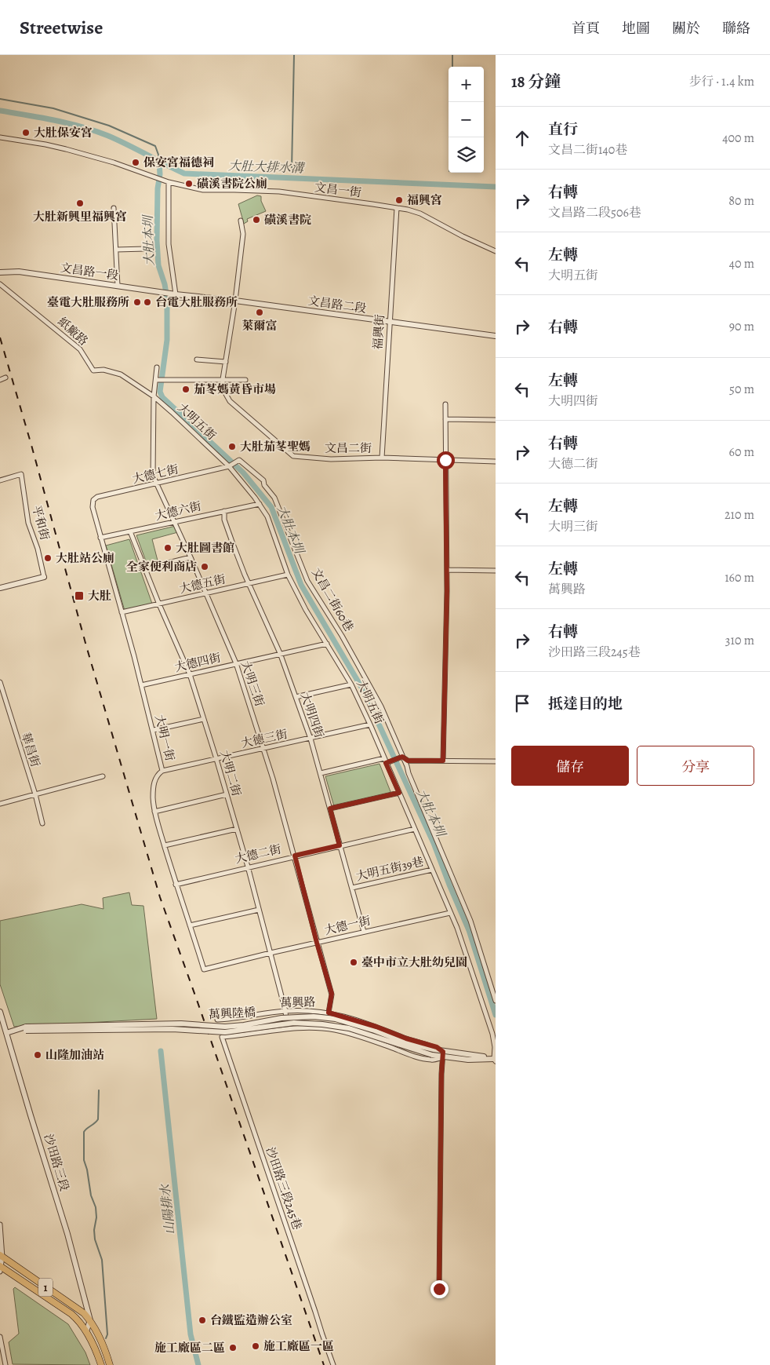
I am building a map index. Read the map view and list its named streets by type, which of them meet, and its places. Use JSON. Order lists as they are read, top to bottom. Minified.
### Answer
{"streets":{"main road":["沙田路三段","1"],"street":["文昌一街","文昌路一段","文昌路二段","紙廠路","福興街","大明五街","文昌二街","大德七街","大德六街","平和街","大德五街","文昌二街60巷","大德四街","大明三街","大明四街","大明一街","大德三街","華昌街","大明二街","大德二街","大明五街39巷","大德一街","萬興路","萬興陸橋","沙田路三段245巷"]},"crossings":[["文昌一街","福興街"],["文昌路一段","文昌路二段"],["文昌路二段","福興街"],["文昌路二段","文昌二街"],["紙廠路","大明五街"],["紙廠路","大明三街"],["福興街","文昌二街"],["大明五街","大德七街"],["大明五街","大德六街"],["大明五街","大德五街"],["大明五街","大德四街"],["大明五街","大明三街"],["大明五街","大德三街"],["大明五街","大德二街"],["大明五街","大明五街39巷"],["大明五街","大德一街"],["大明五街","萬興路"],["大德七街","文昌二街60巷"],["大德七街","大明三街"],["大德七街","大明一街"],["大德六街","大明三街"],["大德六街","大明四街"],["大德六街","大明一街"],["大德六街","大明二街"],["大德五街","大明三街"],["大德五街","大明四街"],["大德五街","大明一街"],["大德五街","大明二街"],["大德四街","大明三街"],["大德四街","大明四街"],["大德四街","大明一街"],["大德四街","大明二街"],["大明三街","大德三街"],["大明三街","大德二街"],["大明三街","大德一街"],["大明三街","萬興路"],["大明四街","大德三街"],["大明四街","大德二街"],["大明四街","大明五街39巷"],["大明四街","大德一街"],["大明一街","大德三街"],["大明一街","大德二街"],["大明一街","大德一街"],["大德三街","大明二街"],["大明二街","大德二街"],["大明二街","大德一街"],["大明二街","萬興路"],["萬興路","萬興陸橋"],["萬興路","沙田路三段245巷"],["沙田路三段","1"]],"water":["大肚大排水溝","大肚本圳","山陽排水"],"places":{"other":["大肚保安宮","保安宮福德祠","磺溪書院公廁","福興宮","大肚新興里福興宮","磺溪書院","臺電大肚服務所","台電大肚服務所","萊爾富","茄苳媽黃昏市場","大肚茄苳聖媽","大肚圖書館","大肚站公廁","全家便利商店","臺中市立大肚幼兒園","山隆加油站","台鐵監造辦公室","施工廠區一區","施工廠區二區"],"transit":["大肚"]},"page":{"header":"Streetwise","nav":["首頁","地圖","關於","聯絡"],"heading":["18 分鐘","步行 · 1.4 km"],"map_buttons":["+","−"],"list":[["直行","文昌二街140巷","400 m"],["右轉","文昌路二段506巷","80 m"],["左轉","大明五街","40 m"],["右轉","90 m"],["左轉","大明四街","50 m"],["右轉","大德二街","60 m"],["左轉","大明三街","210 m"],["左轉","萬興路","160 m"],["右轉","沙田路三段245巷","310 m"],"抵達目的地"],"buttons":["儲存","分享"]}}
